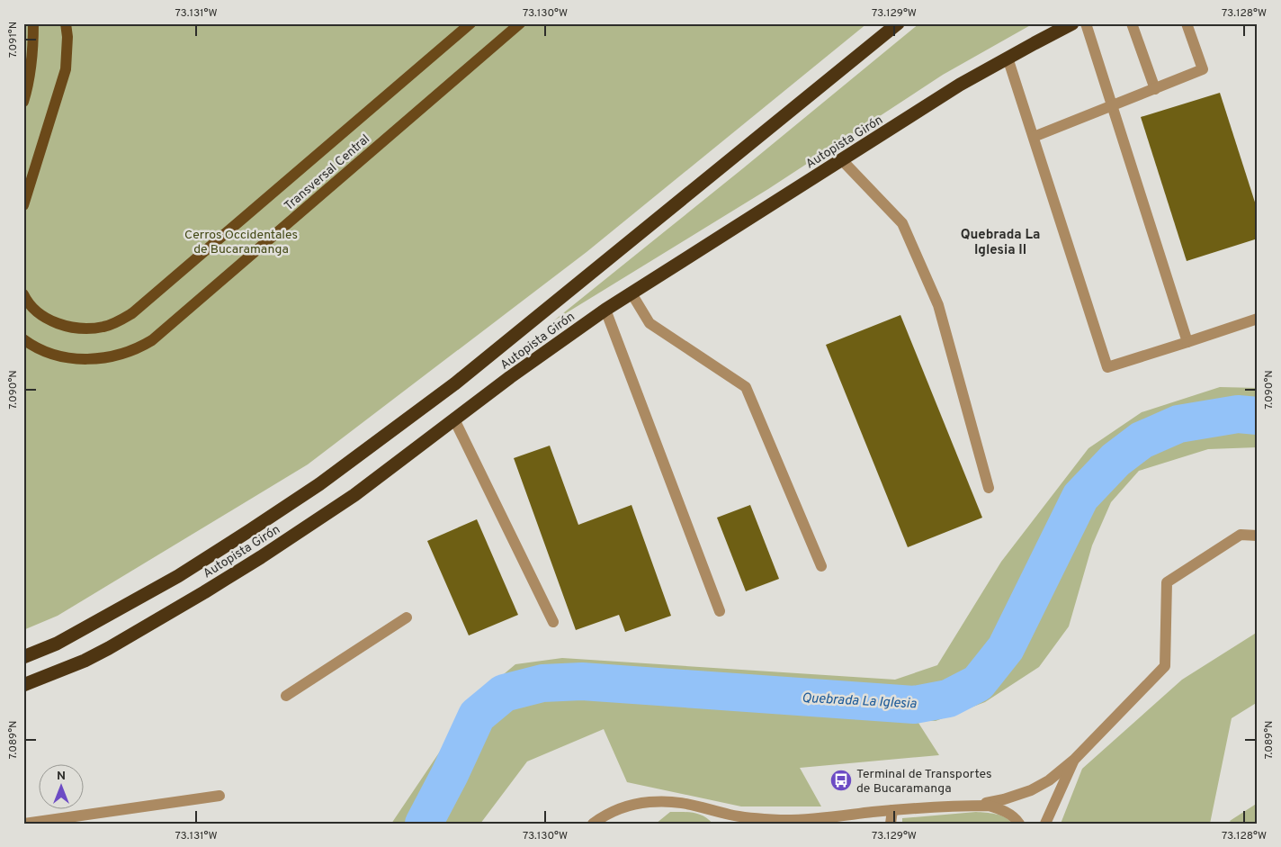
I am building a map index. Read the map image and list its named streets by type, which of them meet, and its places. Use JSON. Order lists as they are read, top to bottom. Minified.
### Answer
{"streets":{"highway":["Autopista Girón"],"main road":["Transversal Central"]},"districts":["Quebrada La Iglesia II"],"water":["Quebrada La Iglesia"],"parks":["Cerros Occidentales de Bucaramanga"],"places":{"bus stop":["Terminal de Transportes de Bucaramanga"]},"north":"top","coordinates":["73.131°W","73.130°W","73.129°W","73.128°W","7.091°N","7.090°N","7.089°N"]}
